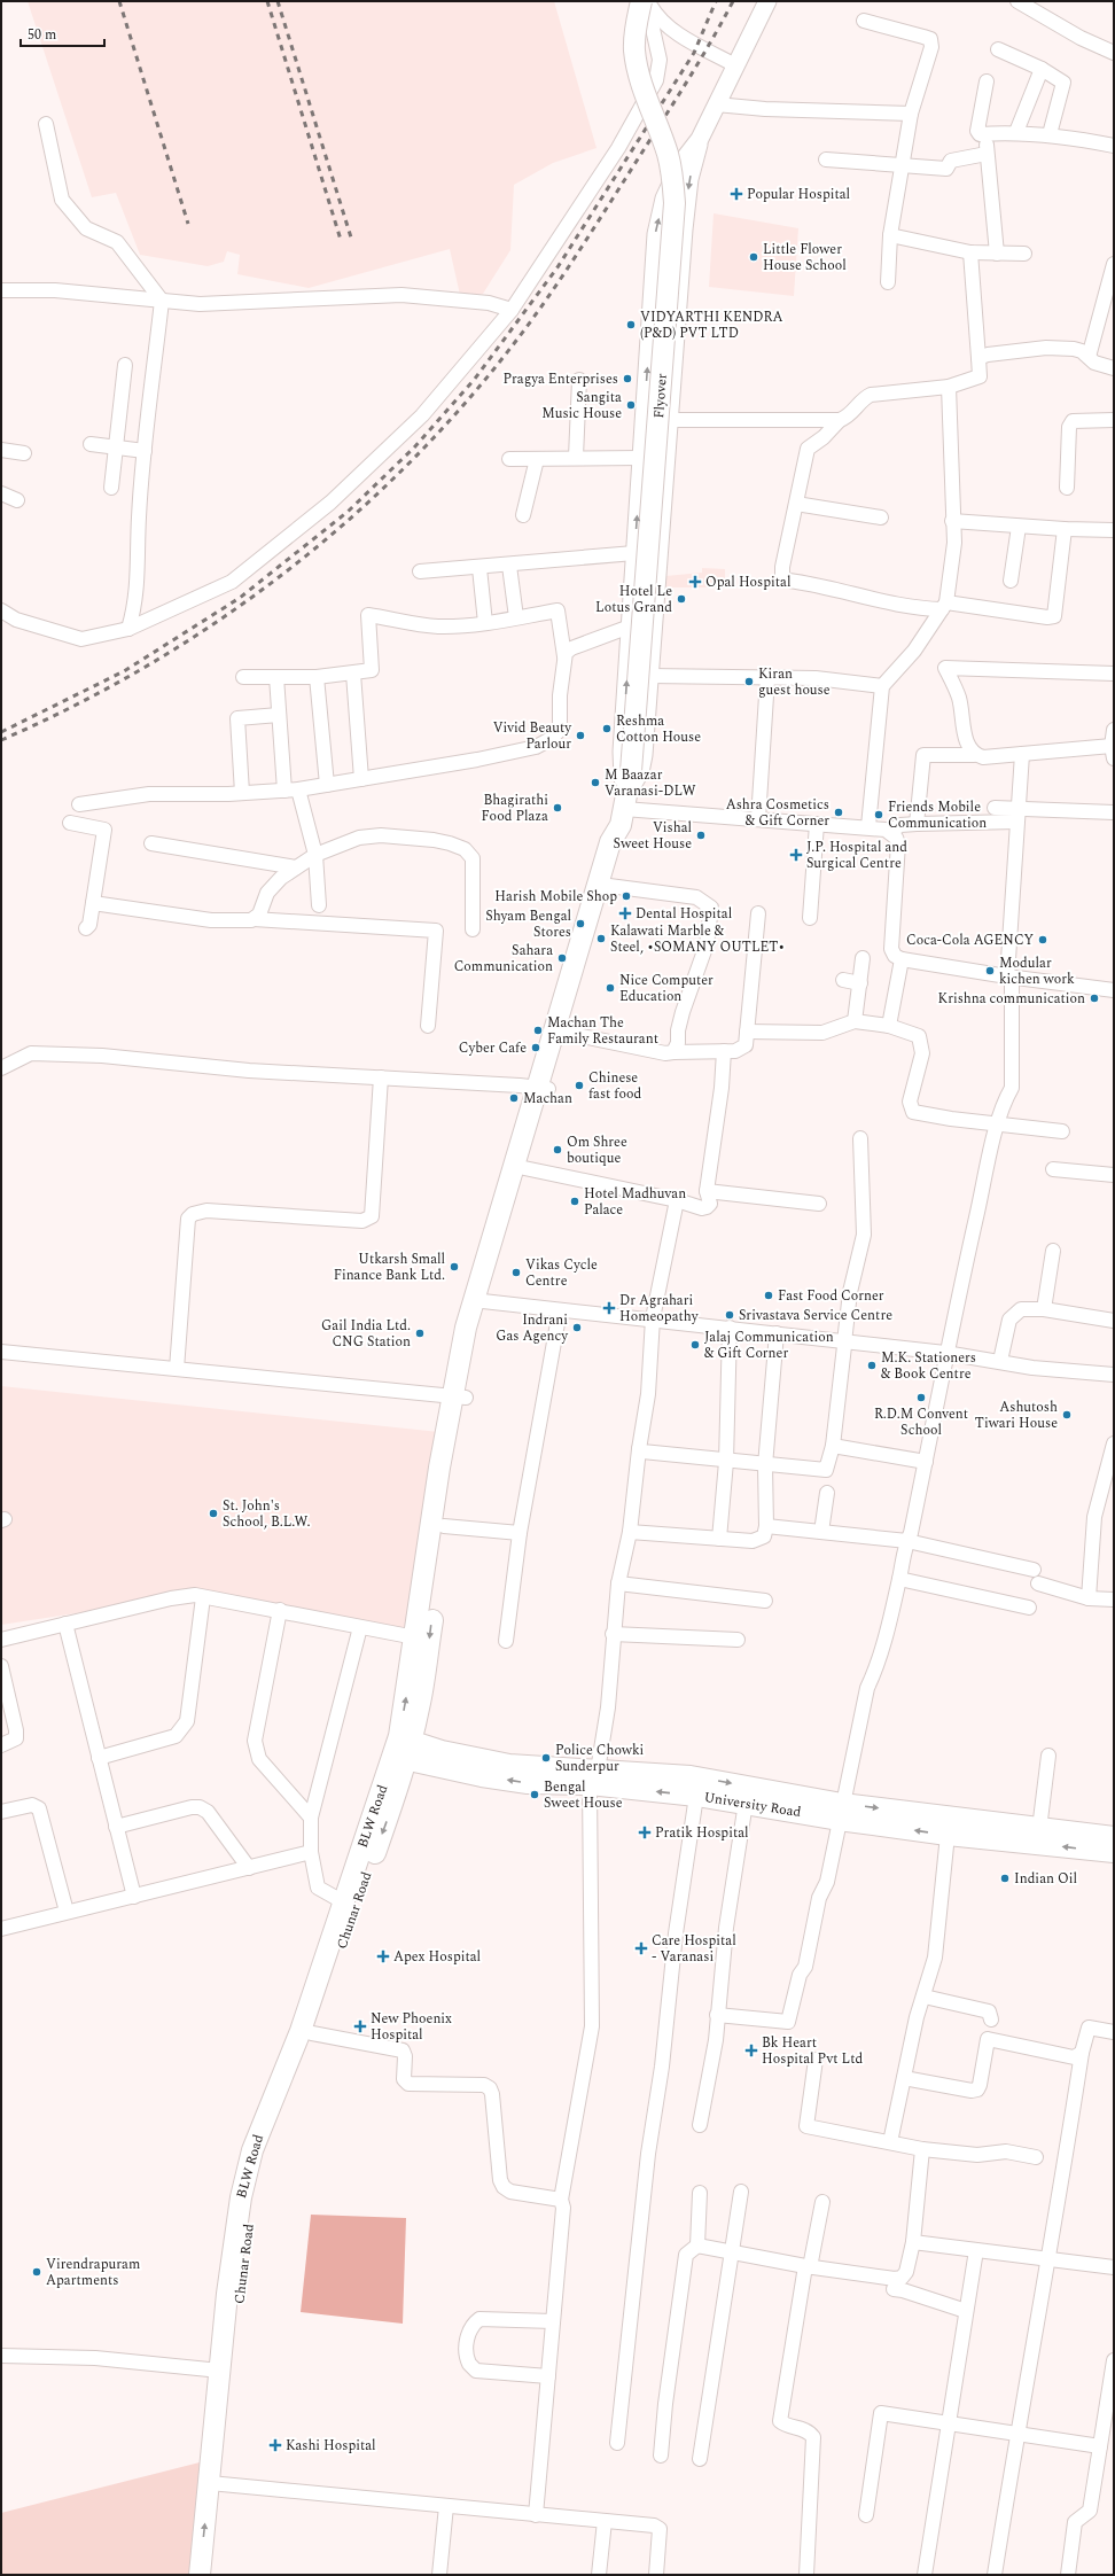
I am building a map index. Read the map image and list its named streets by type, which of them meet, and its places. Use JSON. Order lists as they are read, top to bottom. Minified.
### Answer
{"streets":{"main road":["Flyover","University Road","BLW Road","Chunar Road"]},"crossings":[["BLW Road","Chunar Road"]],"places":{"health":["Popular Hospital","Opal Hospital","J.P. Hospital and Surgical Centre","Dental Hospital","Dr Agrahari Homeopathy","Pratik Hospital","Care Hospital - Varanasi","Apex Hospital","New Phoenix Hospital","Bk Heart Hospital Pvt Ltd","Kashi Hospital"],"other":["Little Flower House School","VIDYARTHI KENDRA (P&D) PVT LTD","Pragya Enterprises","Sangita Music House","Hotel Le Lotus Grand","Kiran guest house","Reshma Cotton House","Vivid Beauty Parlour","M Baazar Varanasi-DLW","Bhagirathi Food Plaza","Ashra Cosmetics & Gift Corner","Friends Mobile Communication","Vishal Sweet House","Harish Mobile Shop","Shyam Bengal Stores","Kalawati Marble & Steel, •SOMANY OUTLET•","Coca-Cola AGENCY","Sahara Communication","Modular kichen work","Nice Computer Education","Krishna communication","Machan The Family Restaurant","Cyber Cafe","Chinese fast food","Machan","Om Shree boutique","Hotel Madhuvan Palace","Utkarsh Small Finance Bank Ltd.","Vikas Cycle Centre","Fast Food Corner","Srivastava Service Centre","Indrani Gas Agency","Gail India Ltd. CNG Station","Jalaj Communication & Gift Corner","M.K. Stationers & Book Centre","R.D.M Convent School","Ashutosh Tiwari House","St. John's School, B.L.W.","Police Chowki Sunderpur","Bengal Sweet House","Indian Oil","Virendrapuram Apartments"]},"scale_bar":"50 m"}
